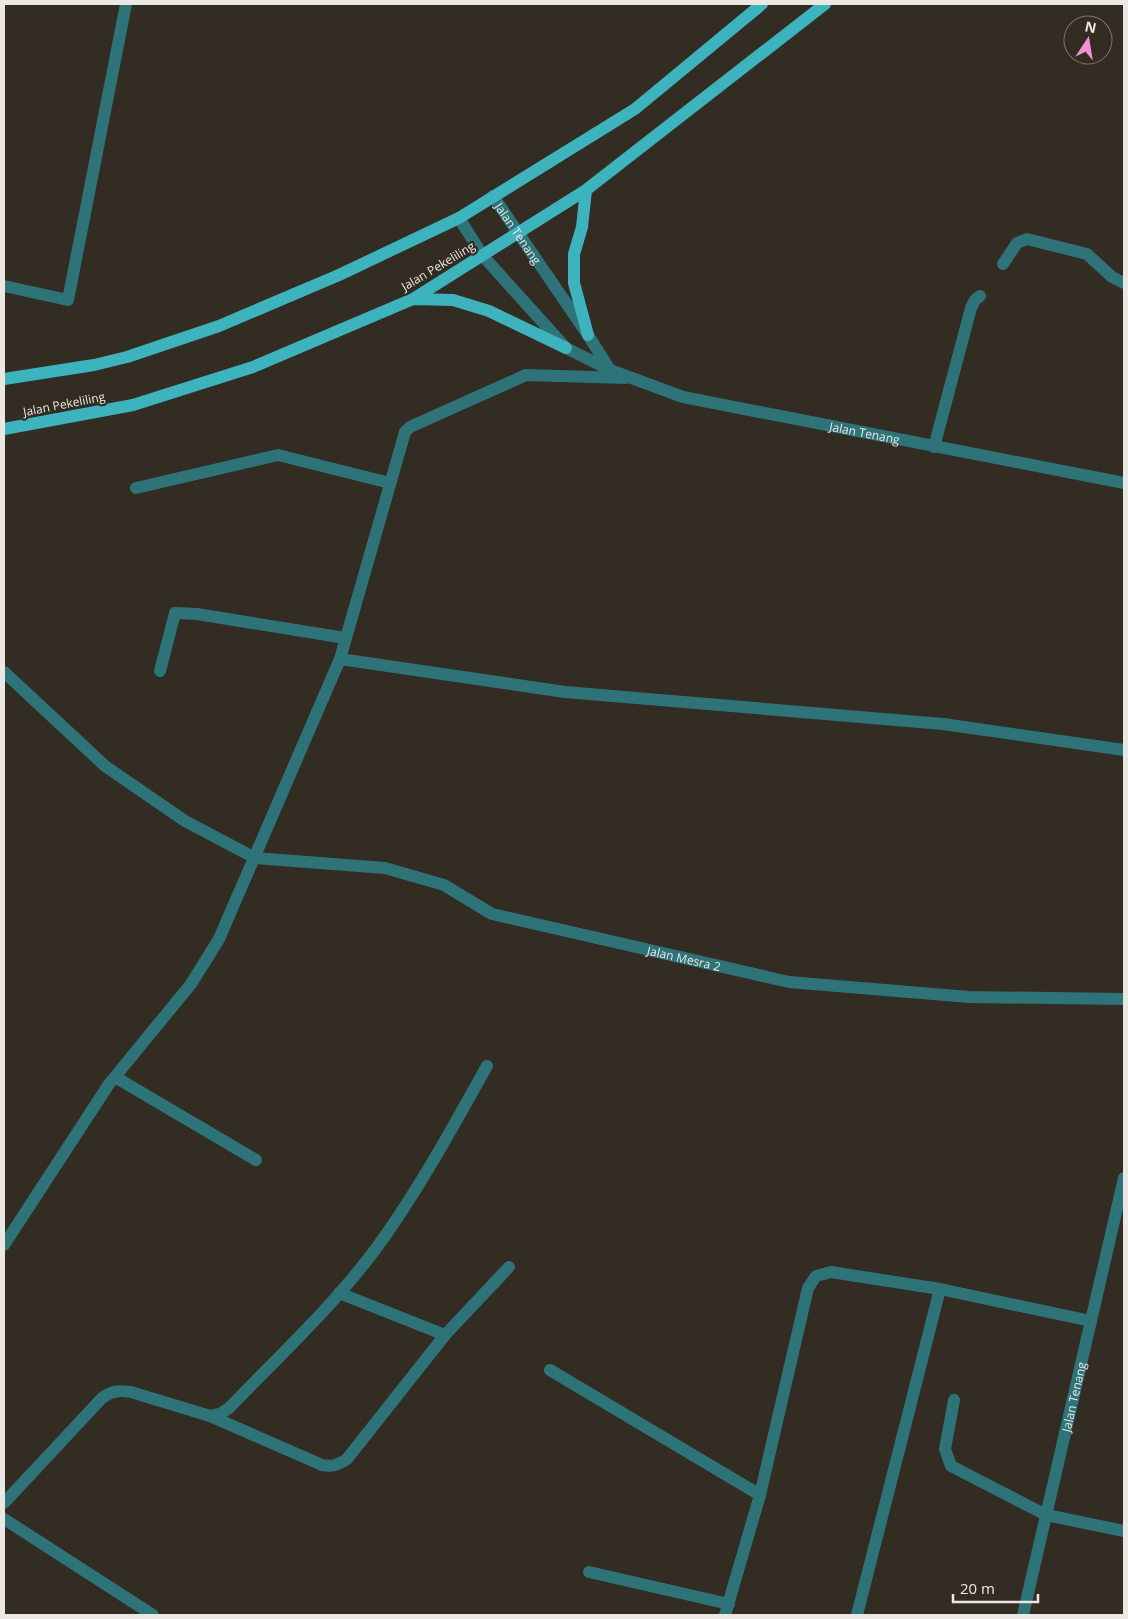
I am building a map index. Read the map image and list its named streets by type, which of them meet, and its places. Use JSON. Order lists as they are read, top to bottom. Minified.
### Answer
{"streets":{"main road":["Jalan Pekeliling"],"street":["Jalan Tenang","Jalan Mesra 2"]},"crossings":[["Jalan Tenang","Jalan Pekeliling"]],"scale_bar":"20 m","north":"top"}
